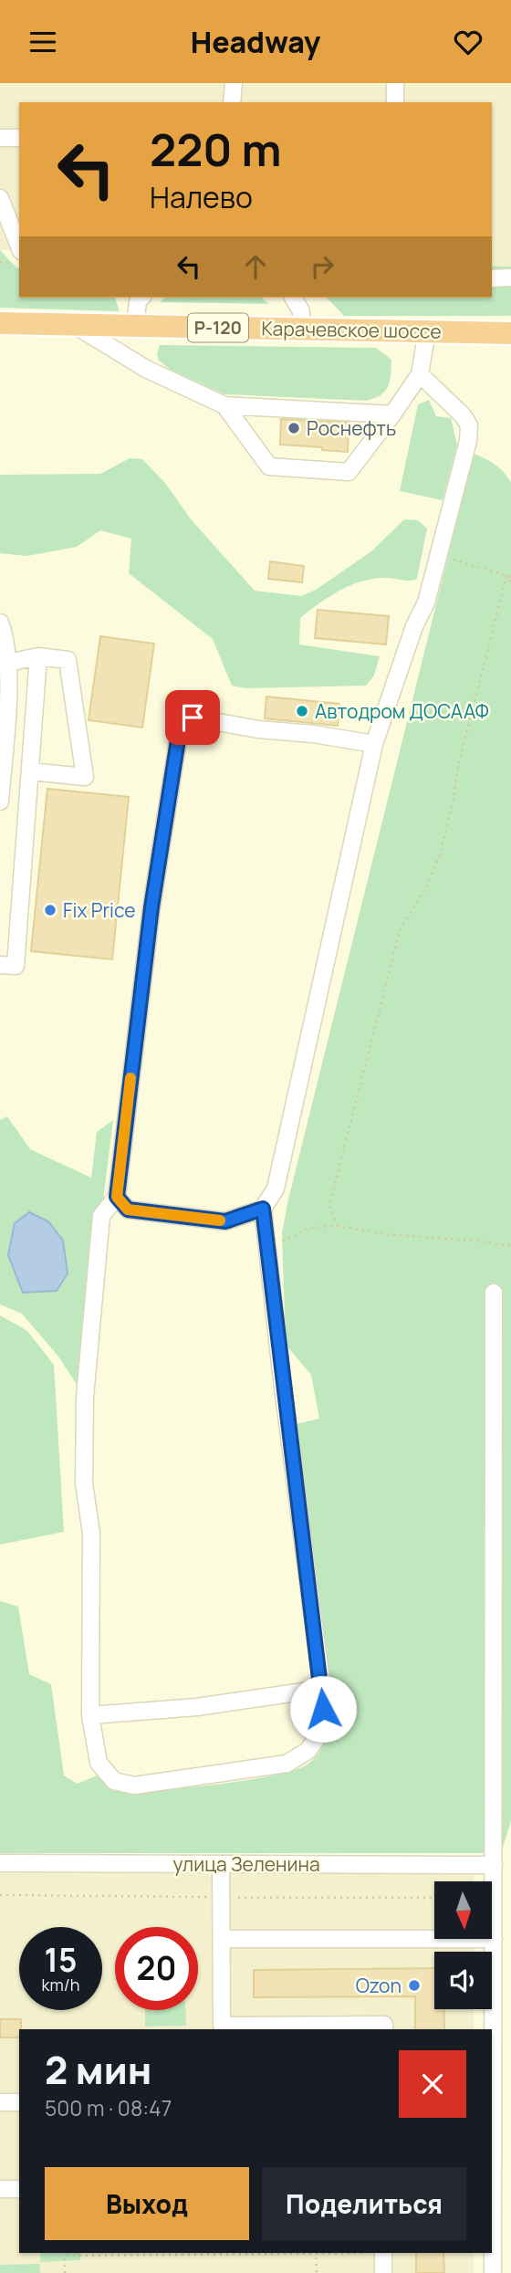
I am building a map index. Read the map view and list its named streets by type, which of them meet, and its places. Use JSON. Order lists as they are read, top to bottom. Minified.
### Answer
{"streets":{"highway":["Р-120","Карачевское шоссе"],"street":["улица Зеленина"]},"places":["Роснефть","Автодром ДОСААФ","Fix Price","Ozon"],"north":"bottom","page":{"header":"Headway","turn":["220 m","Налево"],"speed":"15 km/h","limit":"20","heading":["2 мин","500 m · 08:47"],"buttons":["Выход","Поделиться"]}}
